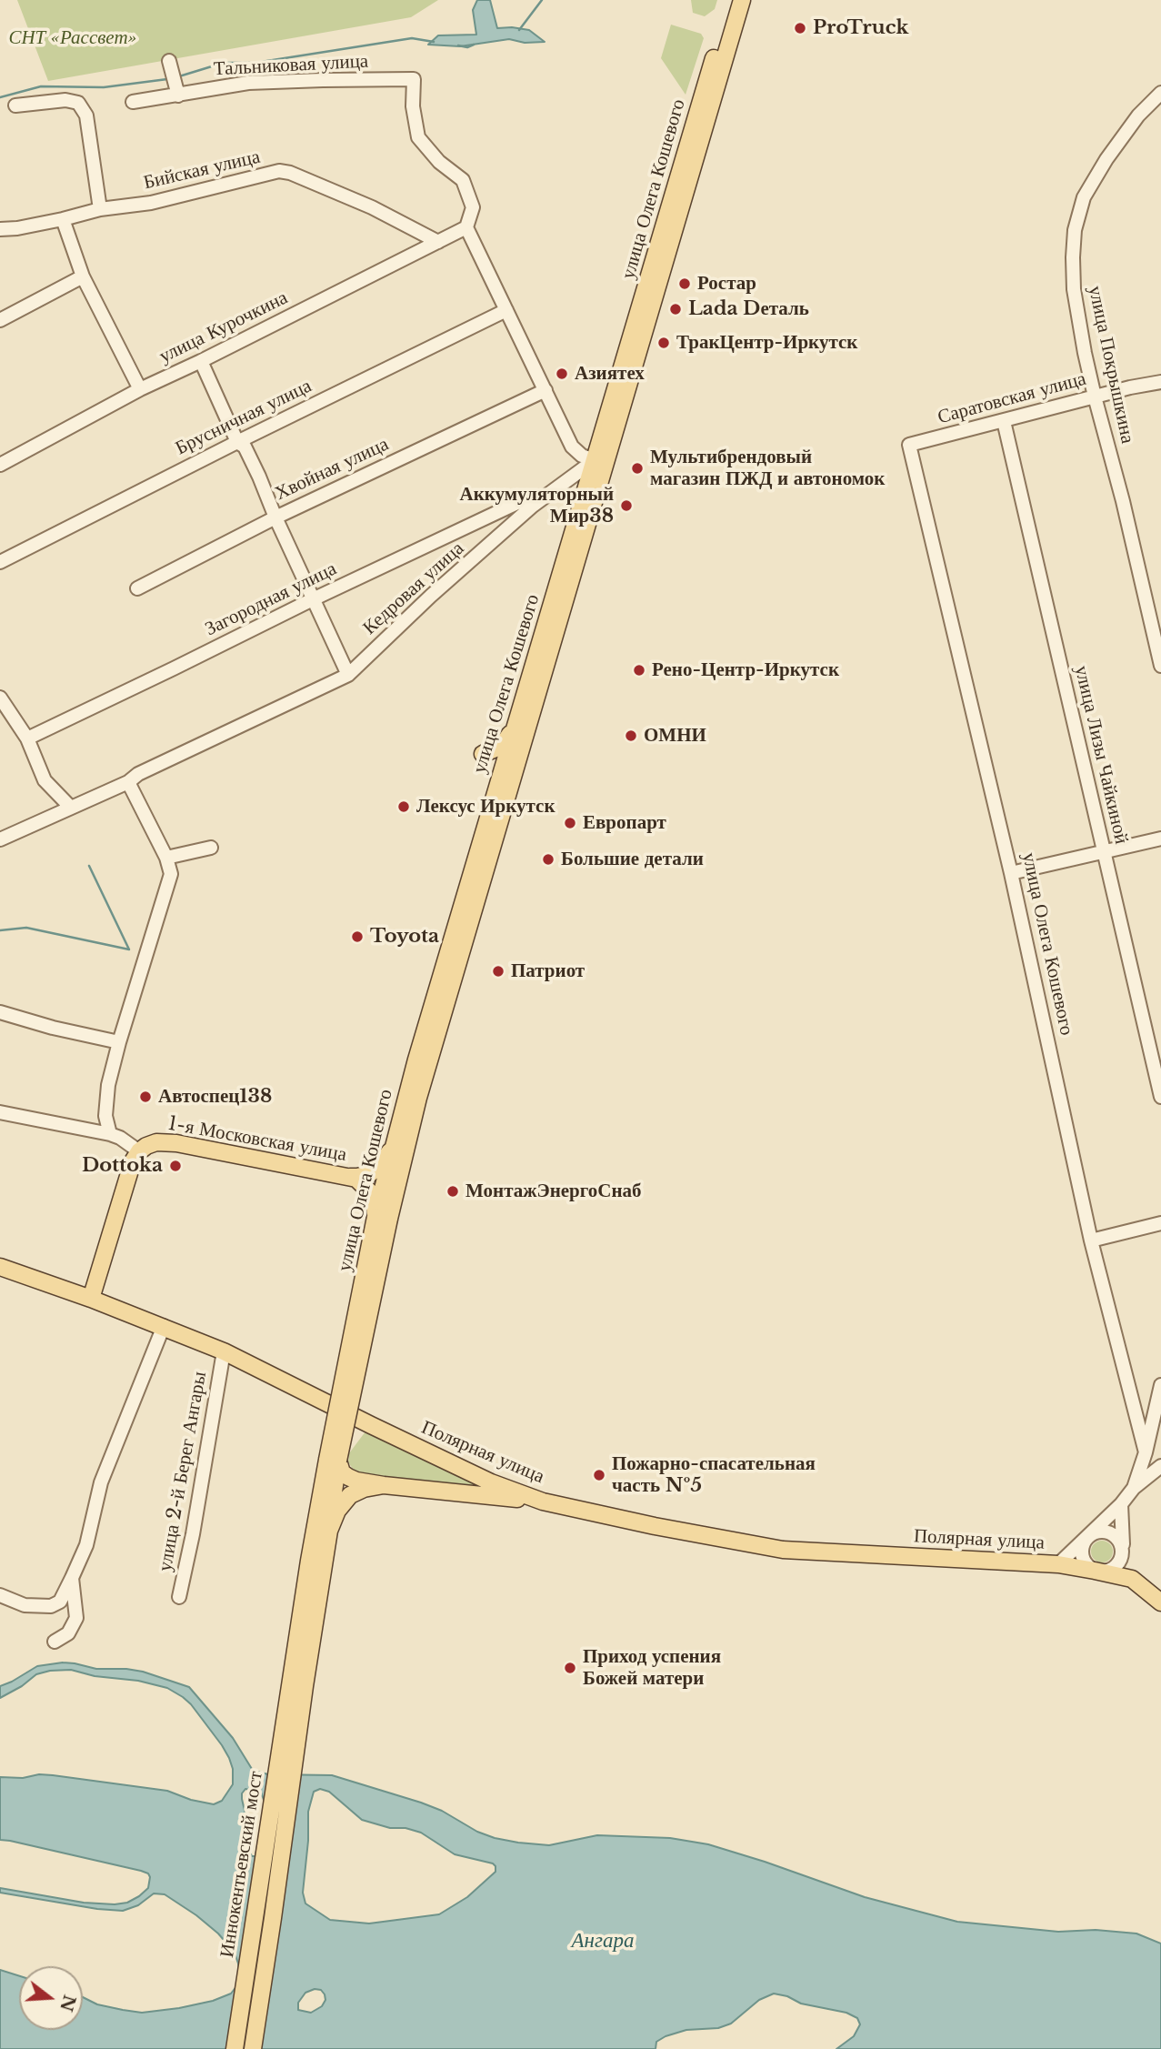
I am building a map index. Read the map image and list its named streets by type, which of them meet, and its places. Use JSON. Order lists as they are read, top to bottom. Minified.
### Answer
{"streets":{"main road":["улица Олега Кошевого","1-я Московская улица","Полярная улица","Иннокентьевский мост"],"street":["Тальниковая улица","Бийская улица","улица Курочкина","улица Покрышкина","Саратовская улица","Брусничная улица","Хвойная улица","Кедровая улица","Загородная улица","улица Лизы Чайкиной","улица 2-й Берег Ангары"]},"crossings":[["Тальниковая улица","улица Курочкина"],["Бийская улица","улица Курочкина"],["улица Олега Кошевого","Саратовская улица"],["улица Олега Кошевого","Кедровая улица"],["улица Олега Кошевого","1-я Московская улица"],["улица Олега Кошевого","Иннокентьевский мост"],["улица Покрышкина","Саратовская улица"],["Саратовская улица","улица Лизы Чайкиной"],["Кедровая улица","Загородная улица"],["Полярная улица","улица 2-й Берег Ангары"]],"water":["Ангара"],"parks":["СНТ «Рассвет»"],"places":["ProTruck","Ростар","Lada Dеталь","ТракЦентр-Иркутск","Азиятех","Мультибрендовый магазин ПЖД и автономок","Аккумуляторный Мир38","Рено-Центр-Иркутск","ОМНИ","Лексус Иркутск","Европарт","Большие детали","Toyota","Патриот","Автоспец138","Dottoka","МонтажЭнергоСнаб","Пожарно-спасательная часть №5","Приход успения Божей матери"],"north":"right"}
